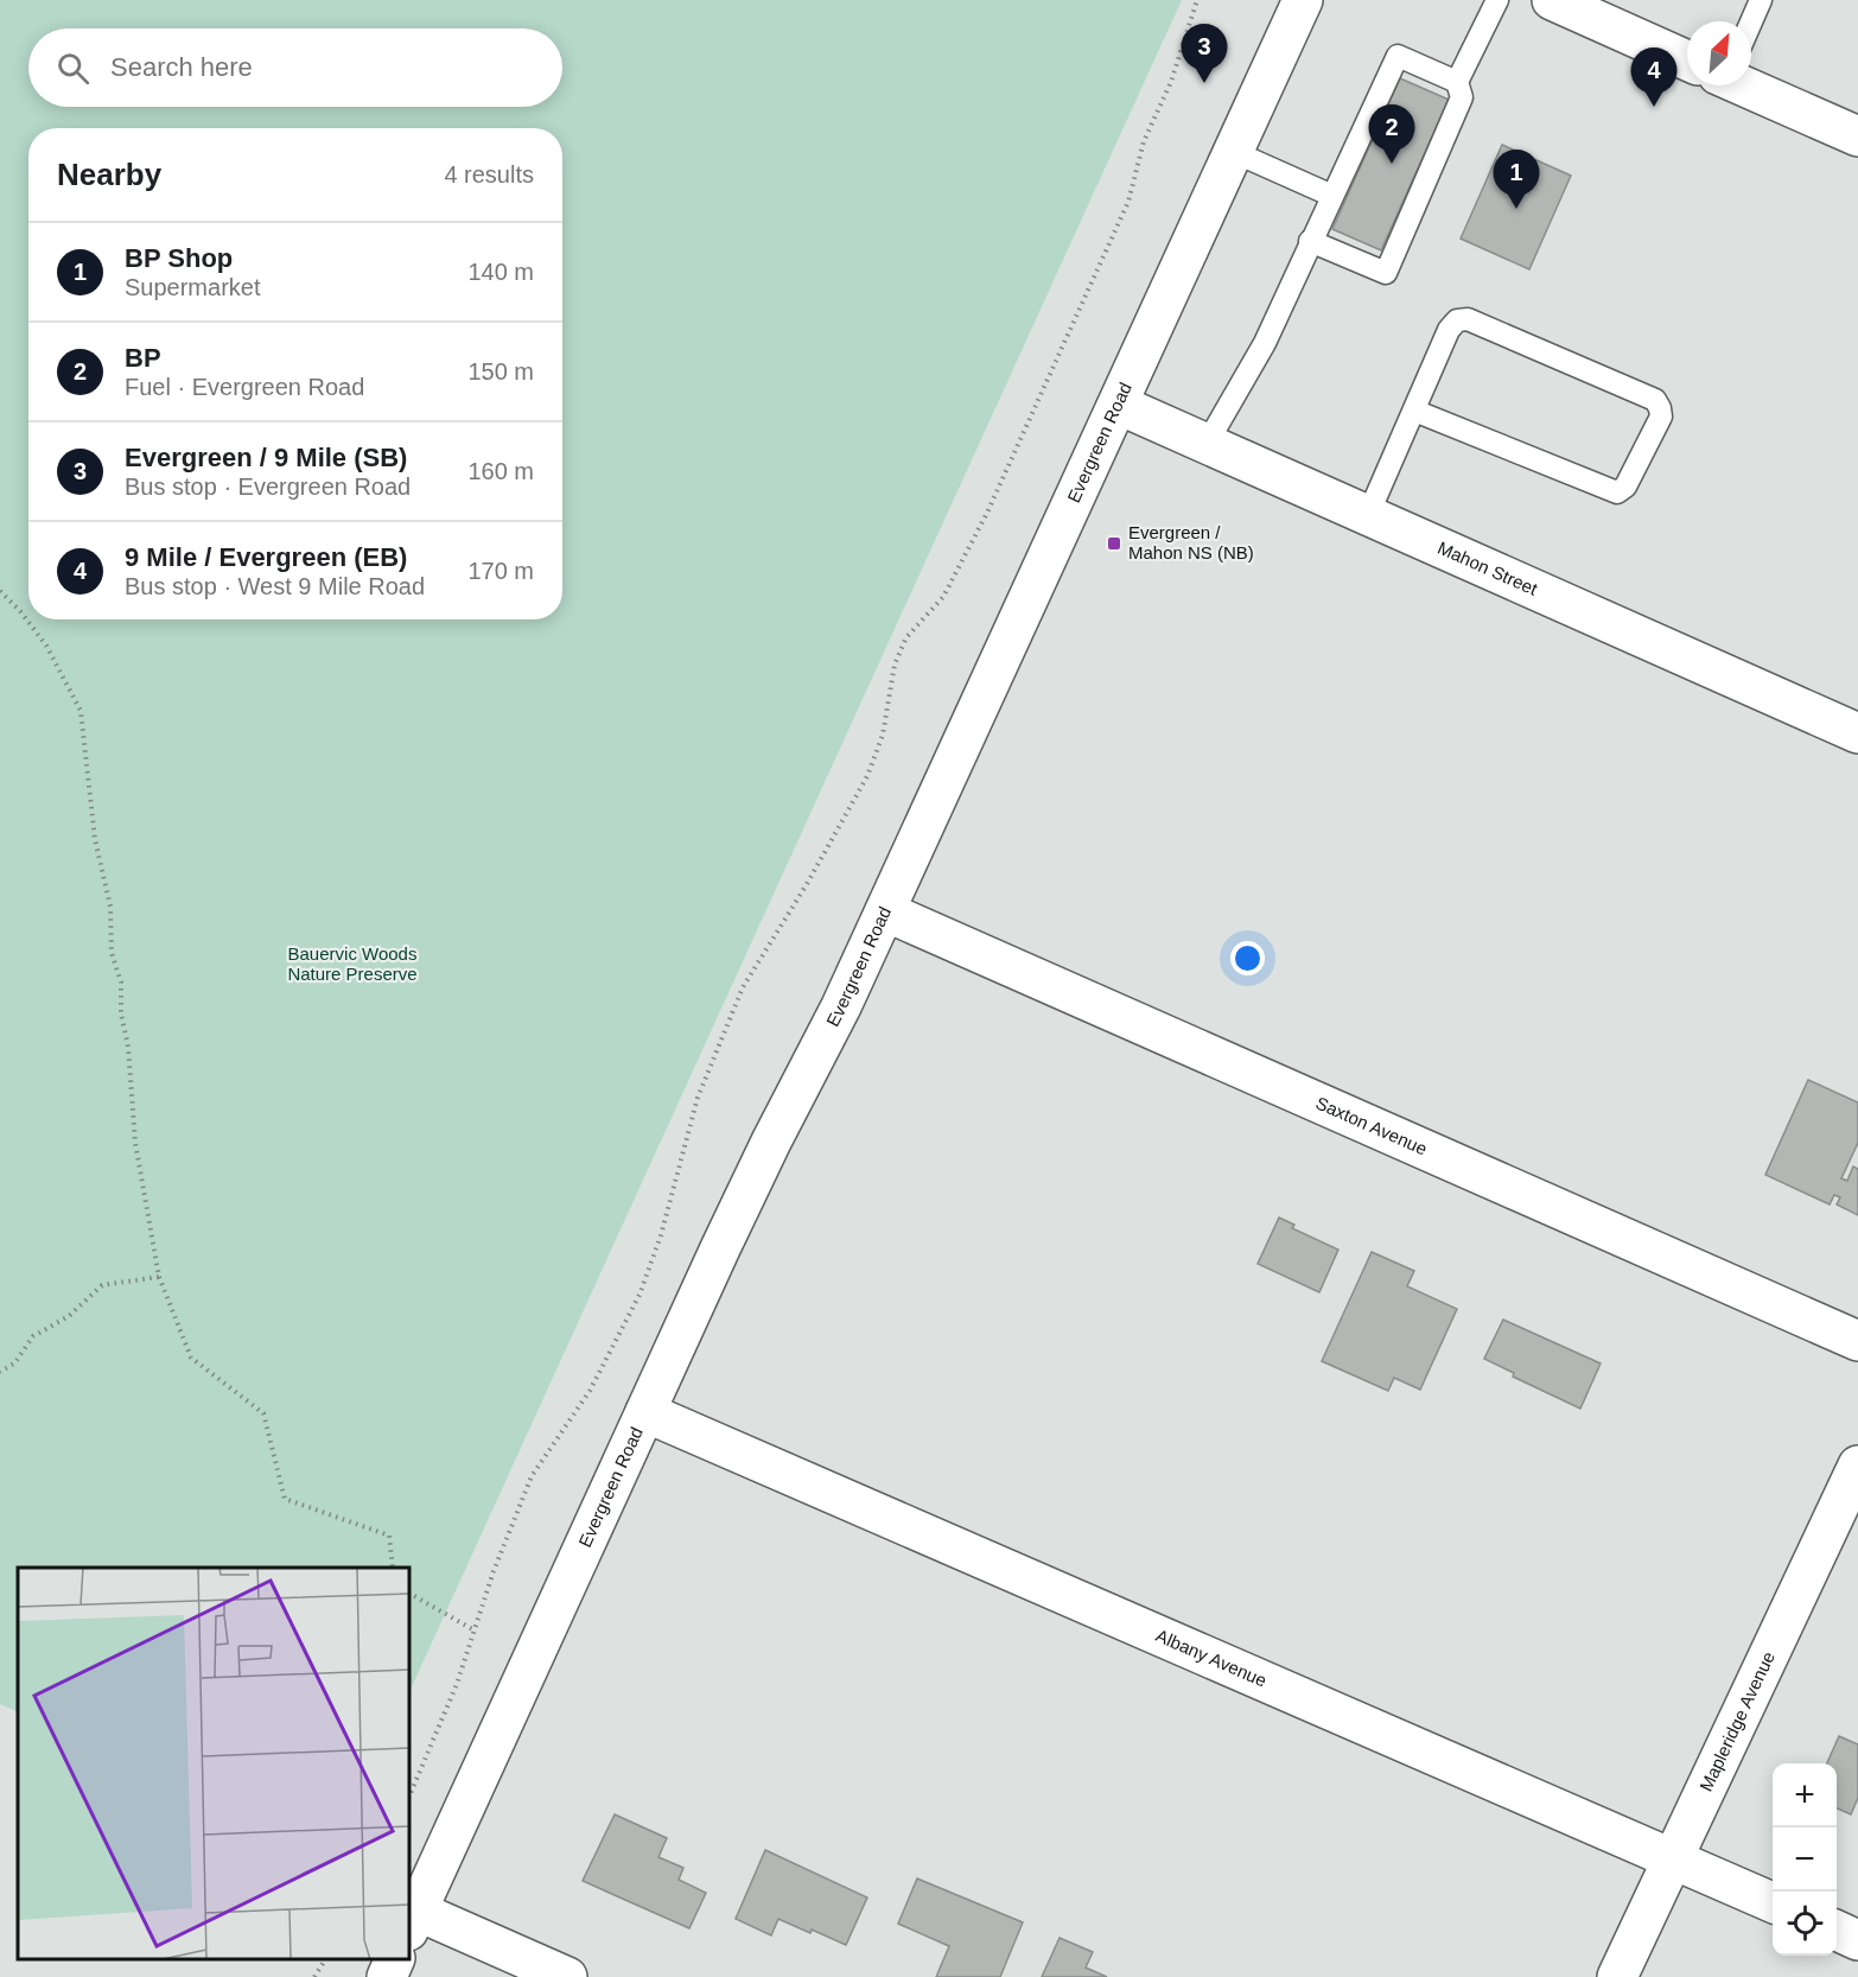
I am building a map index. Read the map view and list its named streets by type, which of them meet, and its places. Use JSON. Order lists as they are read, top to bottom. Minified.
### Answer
{"streets":{"street":["Evergreen Road","Mahon Street","Saxton Avenue","Albany Avenue","Mapleridge Avenue"]},"crossings":[["Evergreen Road","Mahon Street"],["Evergreen Road","Saxton Avenue"],["Evergreen Road","Albany Avenue"],["Albany Avenue","Mapleridge Avenue"]],"parks":["Bauervic Woods Nature Preserve"],"places":{"transit":["Evergreen / Mahon NS (NB)"]},"north":"top right","page":{"pins":["3","4","2","1"],"search":"Search here","heading":["Nearby","4 results"],"list":[{"mark":"1","name":"BP Shop","note":"Supermarket","value":"140 m"},{"mark":"2","name":"BP","note":"Fuel · Evergreen Road","value":"150 m"},{"mark":"3","name":"Evergreen / 9 Mile (SB)","note":"Bus stop · Evergreen Road","value":"160 m"},{"mark":"4","name":"9 Mile / Evergreen (EB)","note":"Bus stop · West 9 Mile Road","value":"170 m"}],"map_buttons":["+","−"]}}
